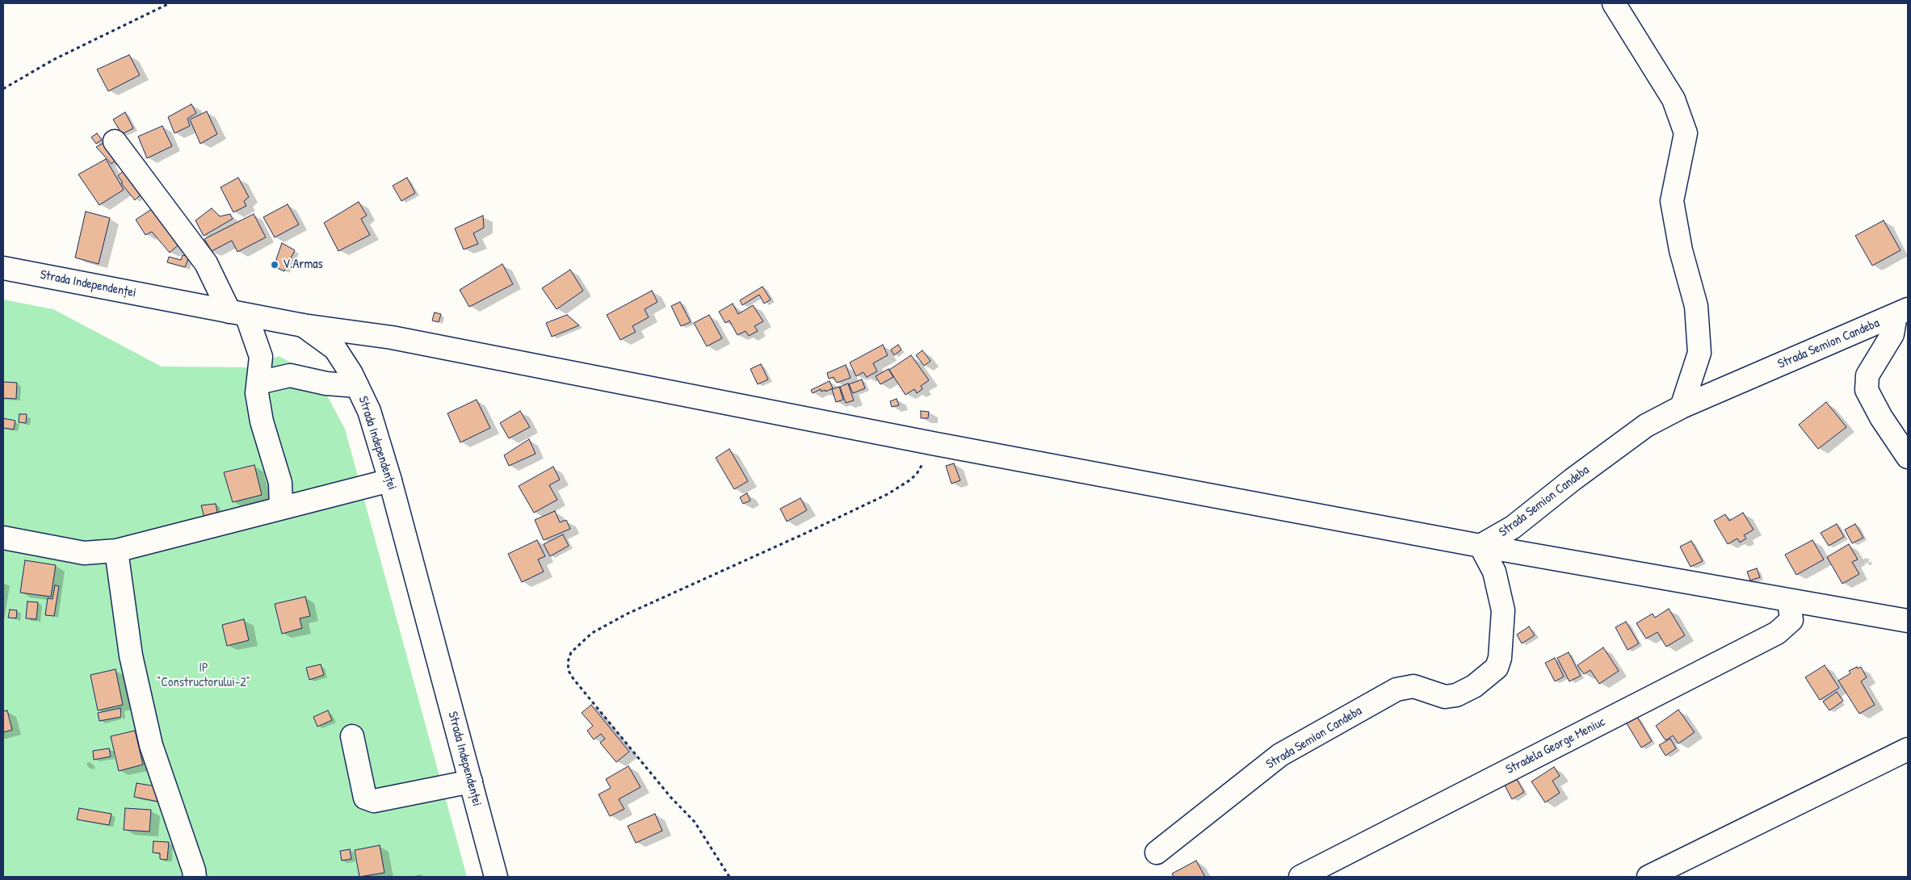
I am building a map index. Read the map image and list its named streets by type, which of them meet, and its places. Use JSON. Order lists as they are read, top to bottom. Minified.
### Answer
{"streets":{"street":["Strada Independenței","Strada Semion Candeba","Stradela George Meniuc"]},"parks":["IP \"Constructorului-2\""],"places":["V.Armas"]}
